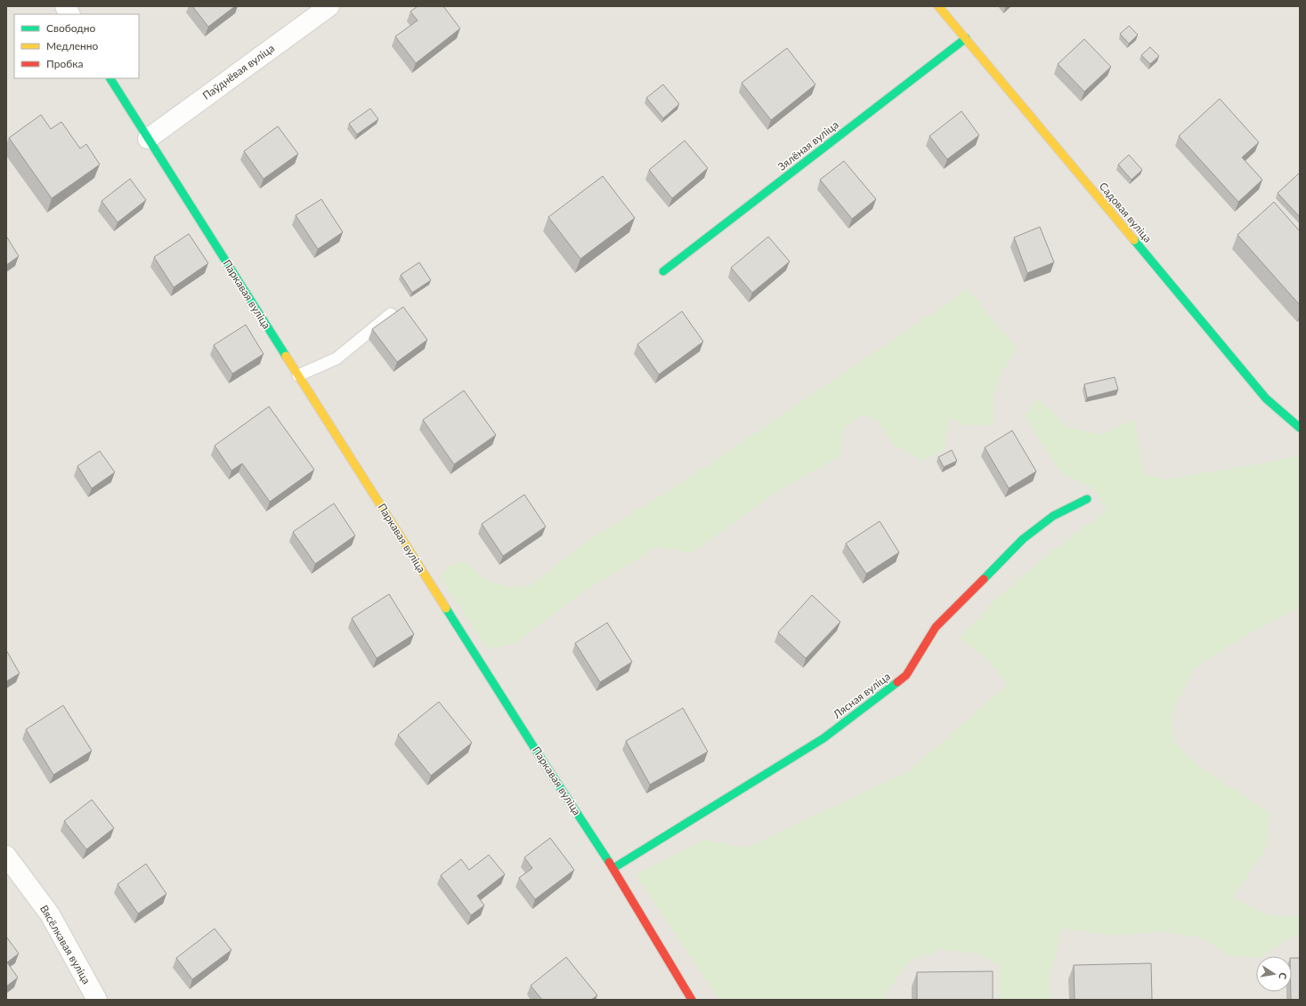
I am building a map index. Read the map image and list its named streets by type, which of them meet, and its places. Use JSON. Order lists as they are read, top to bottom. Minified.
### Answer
{"streets":{"street":["Паўднёвая вуліца","Зялёная вуліца","Садовая вуліца","Паркавая вуліца","Лясная вуліца","Вясёлкавая вуліца"]},"crossings":[["Паўднёвая вуліца","Паркавая вуліца"],["Зялёная вуліца","Садовая вуліца"],["Паркавая вуліца","Лясная вуліца"]],"legend":["Свободно","Медленно","Пробка"],"north":"right"}
